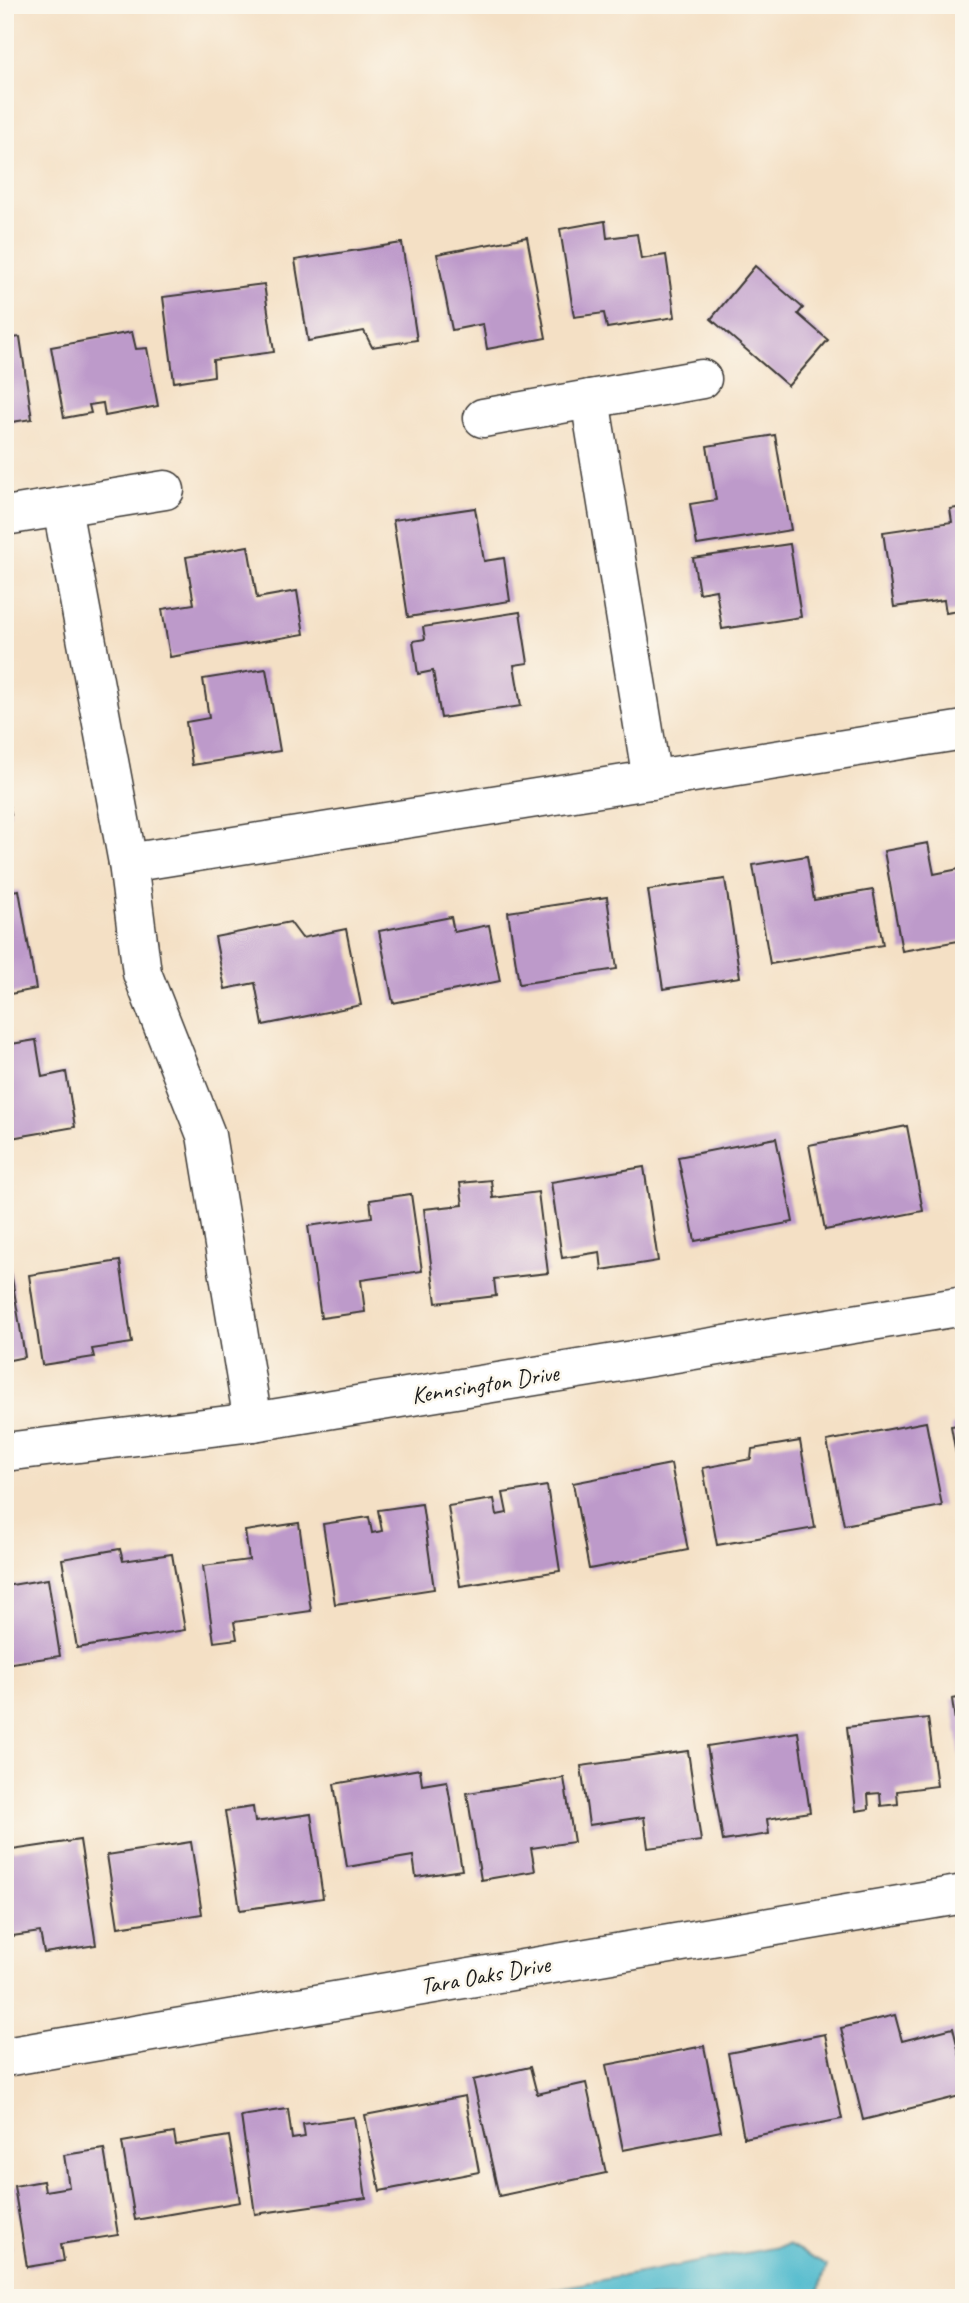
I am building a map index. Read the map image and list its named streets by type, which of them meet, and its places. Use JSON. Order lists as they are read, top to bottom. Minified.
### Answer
{"streets":{"street":["Kennsington Drive","Tara Oaks Drive"]}}
